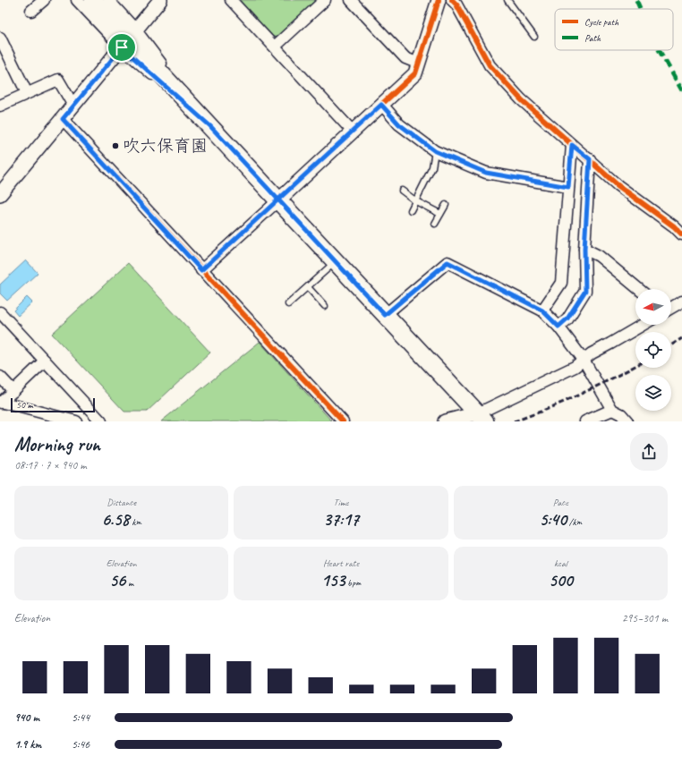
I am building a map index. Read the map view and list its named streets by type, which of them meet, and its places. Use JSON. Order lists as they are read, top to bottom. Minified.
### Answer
{"places":["吹六保育園"],"legend":["Cycle path","Path"],"scale_bar":"50 m","north":"left","page":{"scale":"50 m","heading":["Morning run","08:17 · 7 × 940 m"],"stats":[["Distance","6.58 km"],["Time","37:17"],["Pace","5:40 /km"],["Elevation","56 m"],["Heart rate","153 bpm"],["kcal","500"]],"chart":["Elevation","295–301 m"],"list":[{"name":"940 m","note":"5:44"},{"name":"1.9 km","note":"5:46"}]}}
